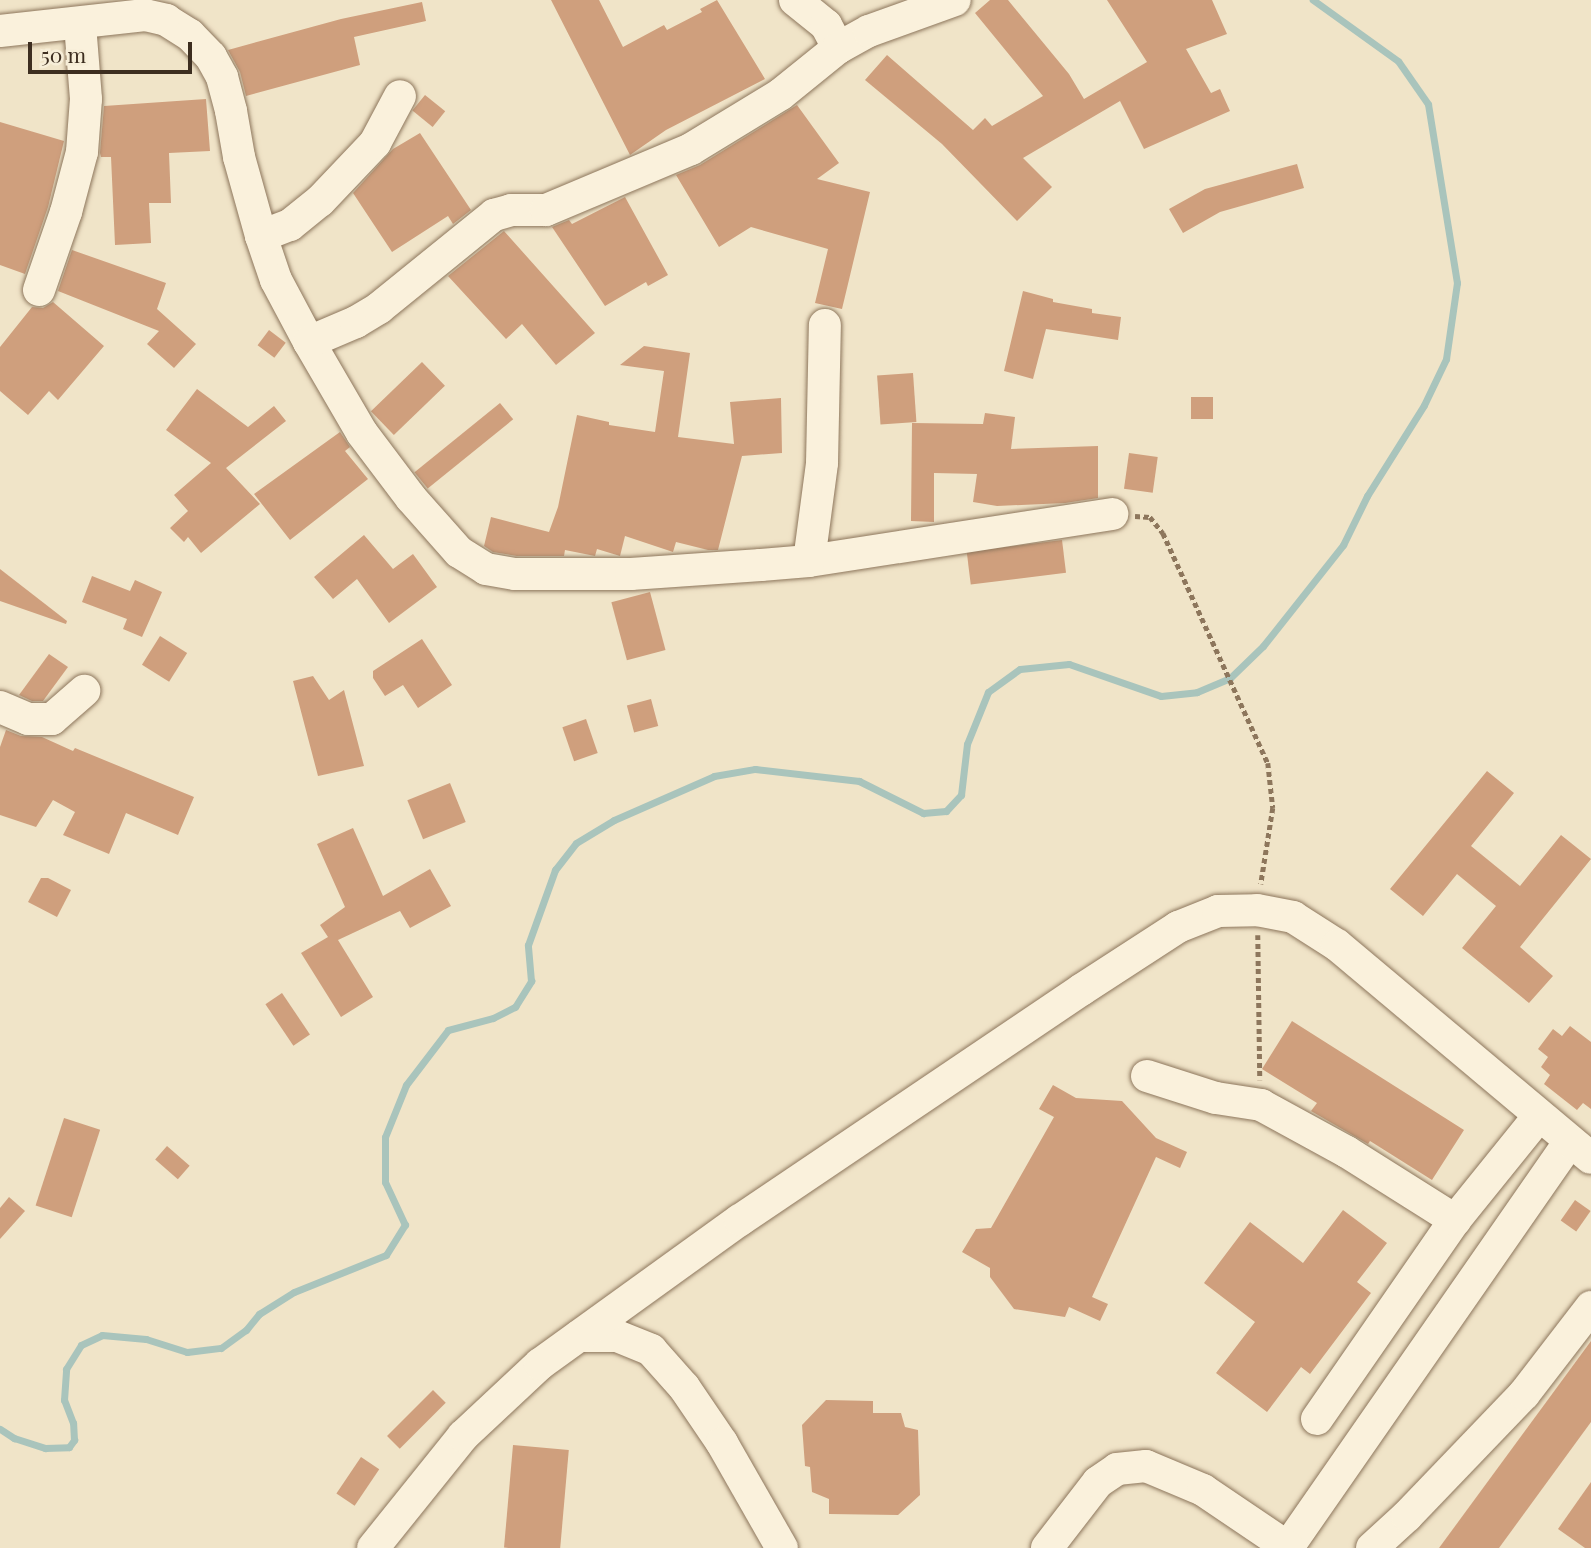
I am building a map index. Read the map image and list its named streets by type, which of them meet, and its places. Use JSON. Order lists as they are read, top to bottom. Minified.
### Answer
{"scale_bar":"50 m"}
